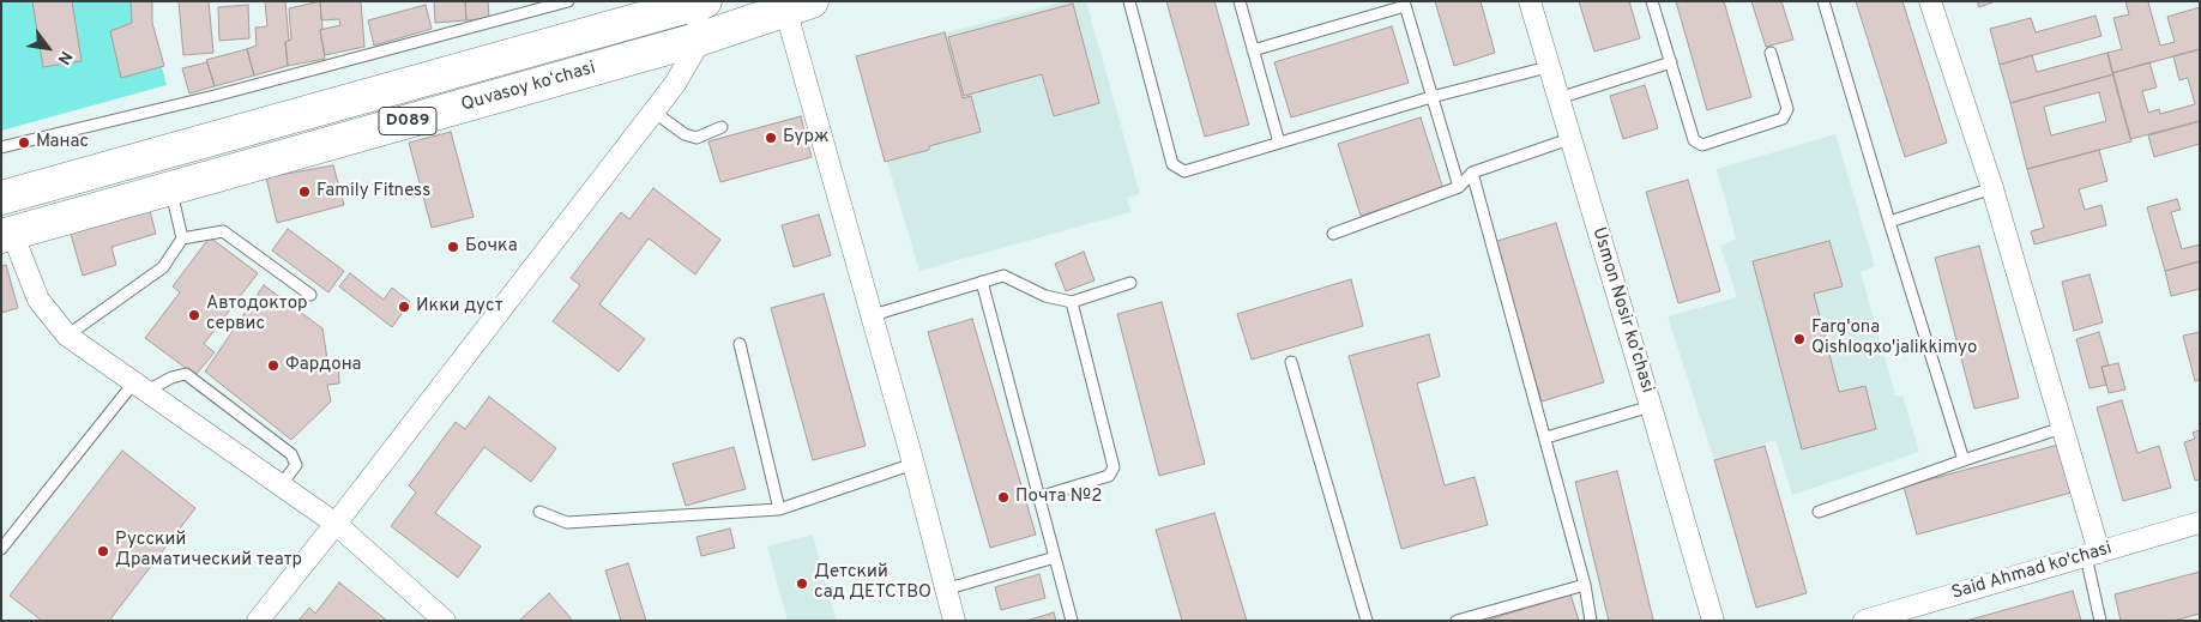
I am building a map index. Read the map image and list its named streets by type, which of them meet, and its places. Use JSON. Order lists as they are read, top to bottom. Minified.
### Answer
{"streets":{"main road":["Quvasoy koʻchasi","D089"],"street":["Usmon Nosir ko'chasi","Said Ahmad ko'chasi"]},"places":["Бурж","Манас","Family Fitness","Бочка","Икки дуст","Автодоктор сервис","Farg'ona Qishloqxo'jalikkimyo","Фардона","Почта №2","Русский Драматический театр","Детский сад ДЕТСТВО"],"north":"bottom right"}
